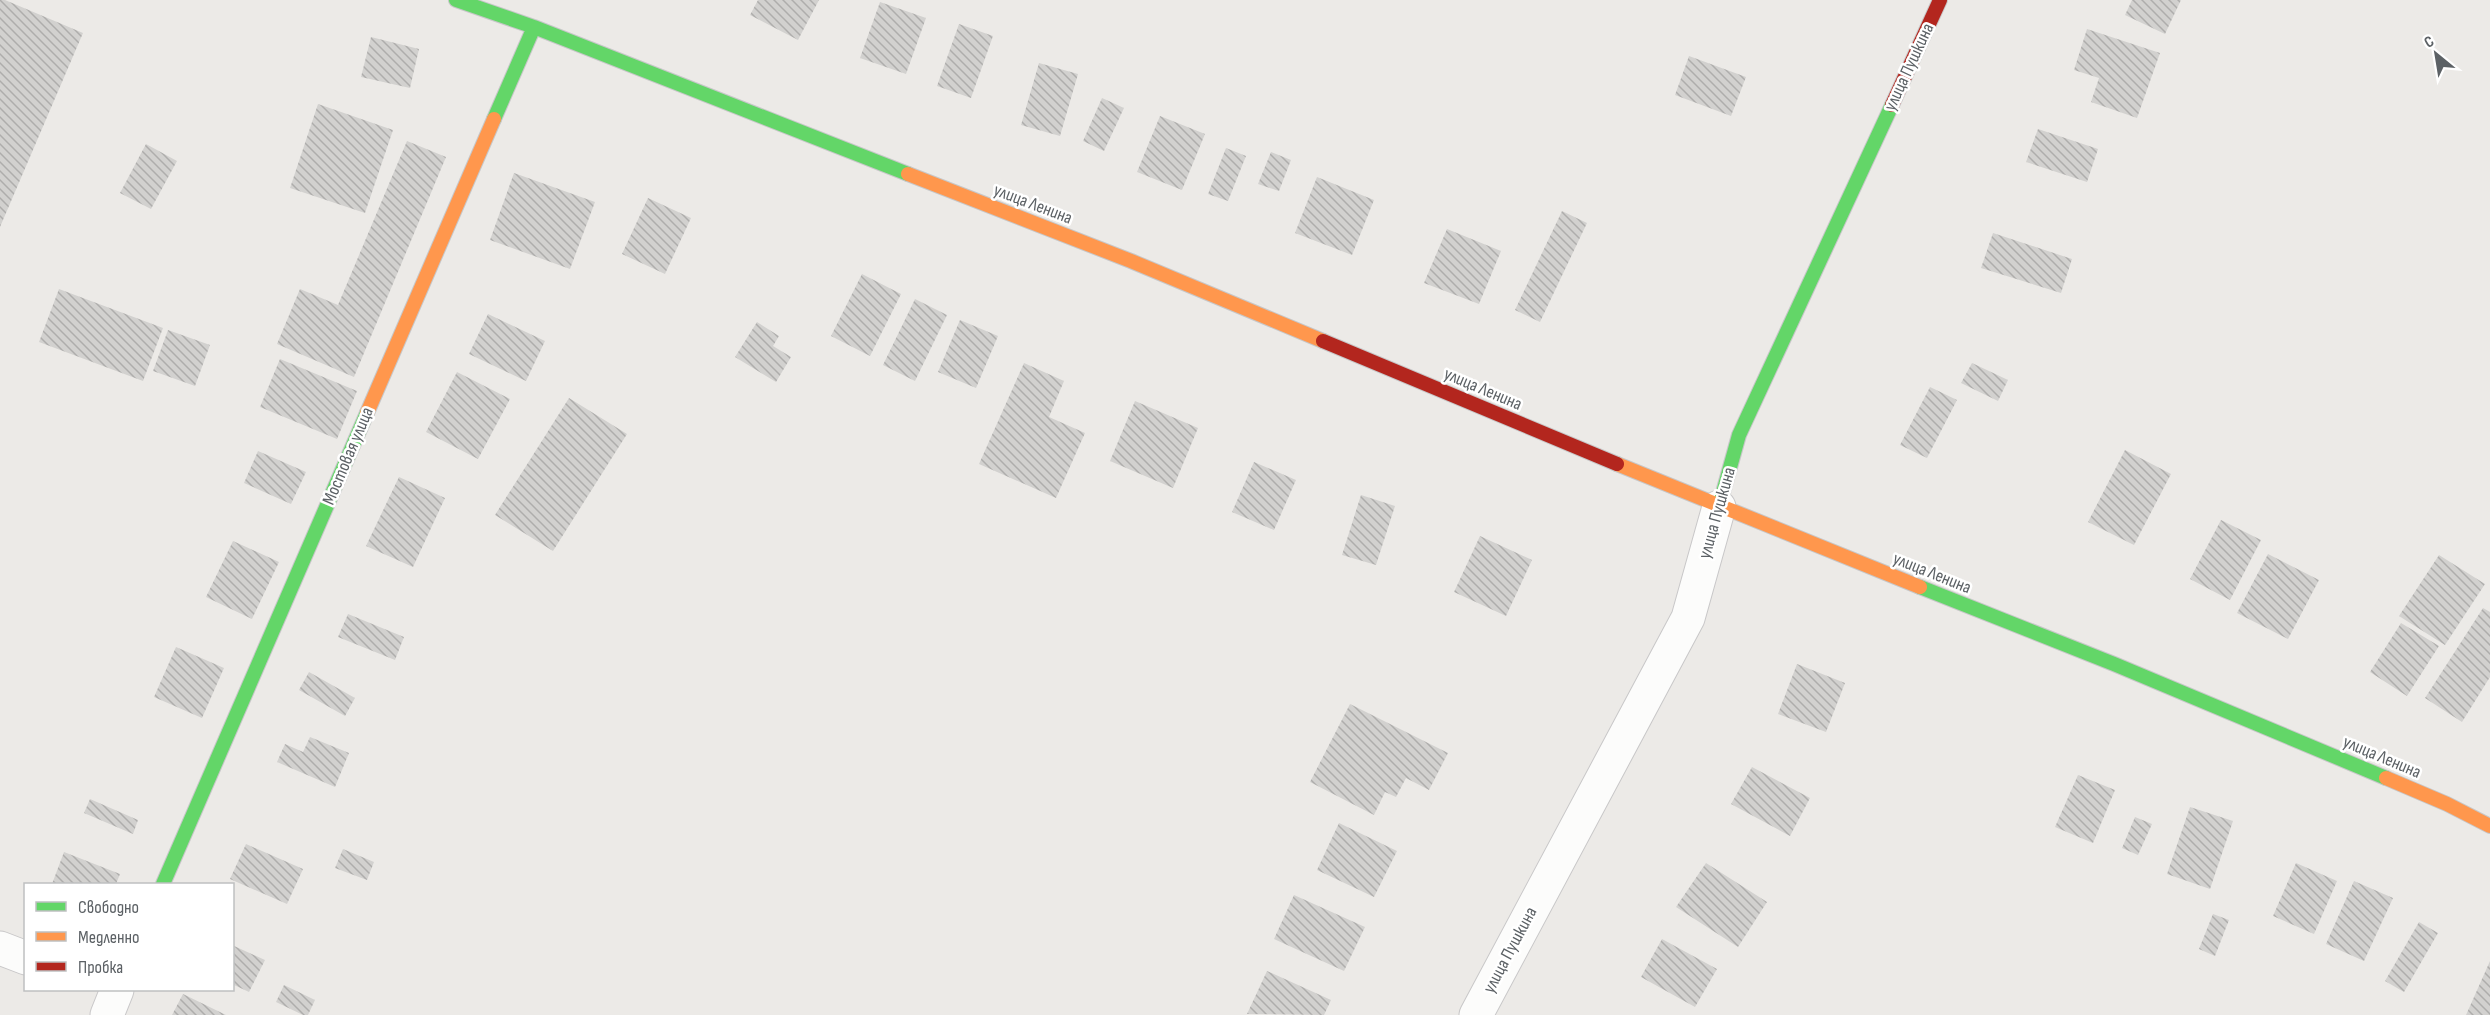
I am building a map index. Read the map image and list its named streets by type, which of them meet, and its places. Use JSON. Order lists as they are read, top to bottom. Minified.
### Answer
{"streets":{"street":["улица Пушкина","улица Ленина","Мостовая улица"]},"crossings":[["улица Пушкина","улица Ленина"],["улица Ленина","Мостовая улица"]],"legend":["Свободно","Медленно","Пробка"],"north":"top left"}
